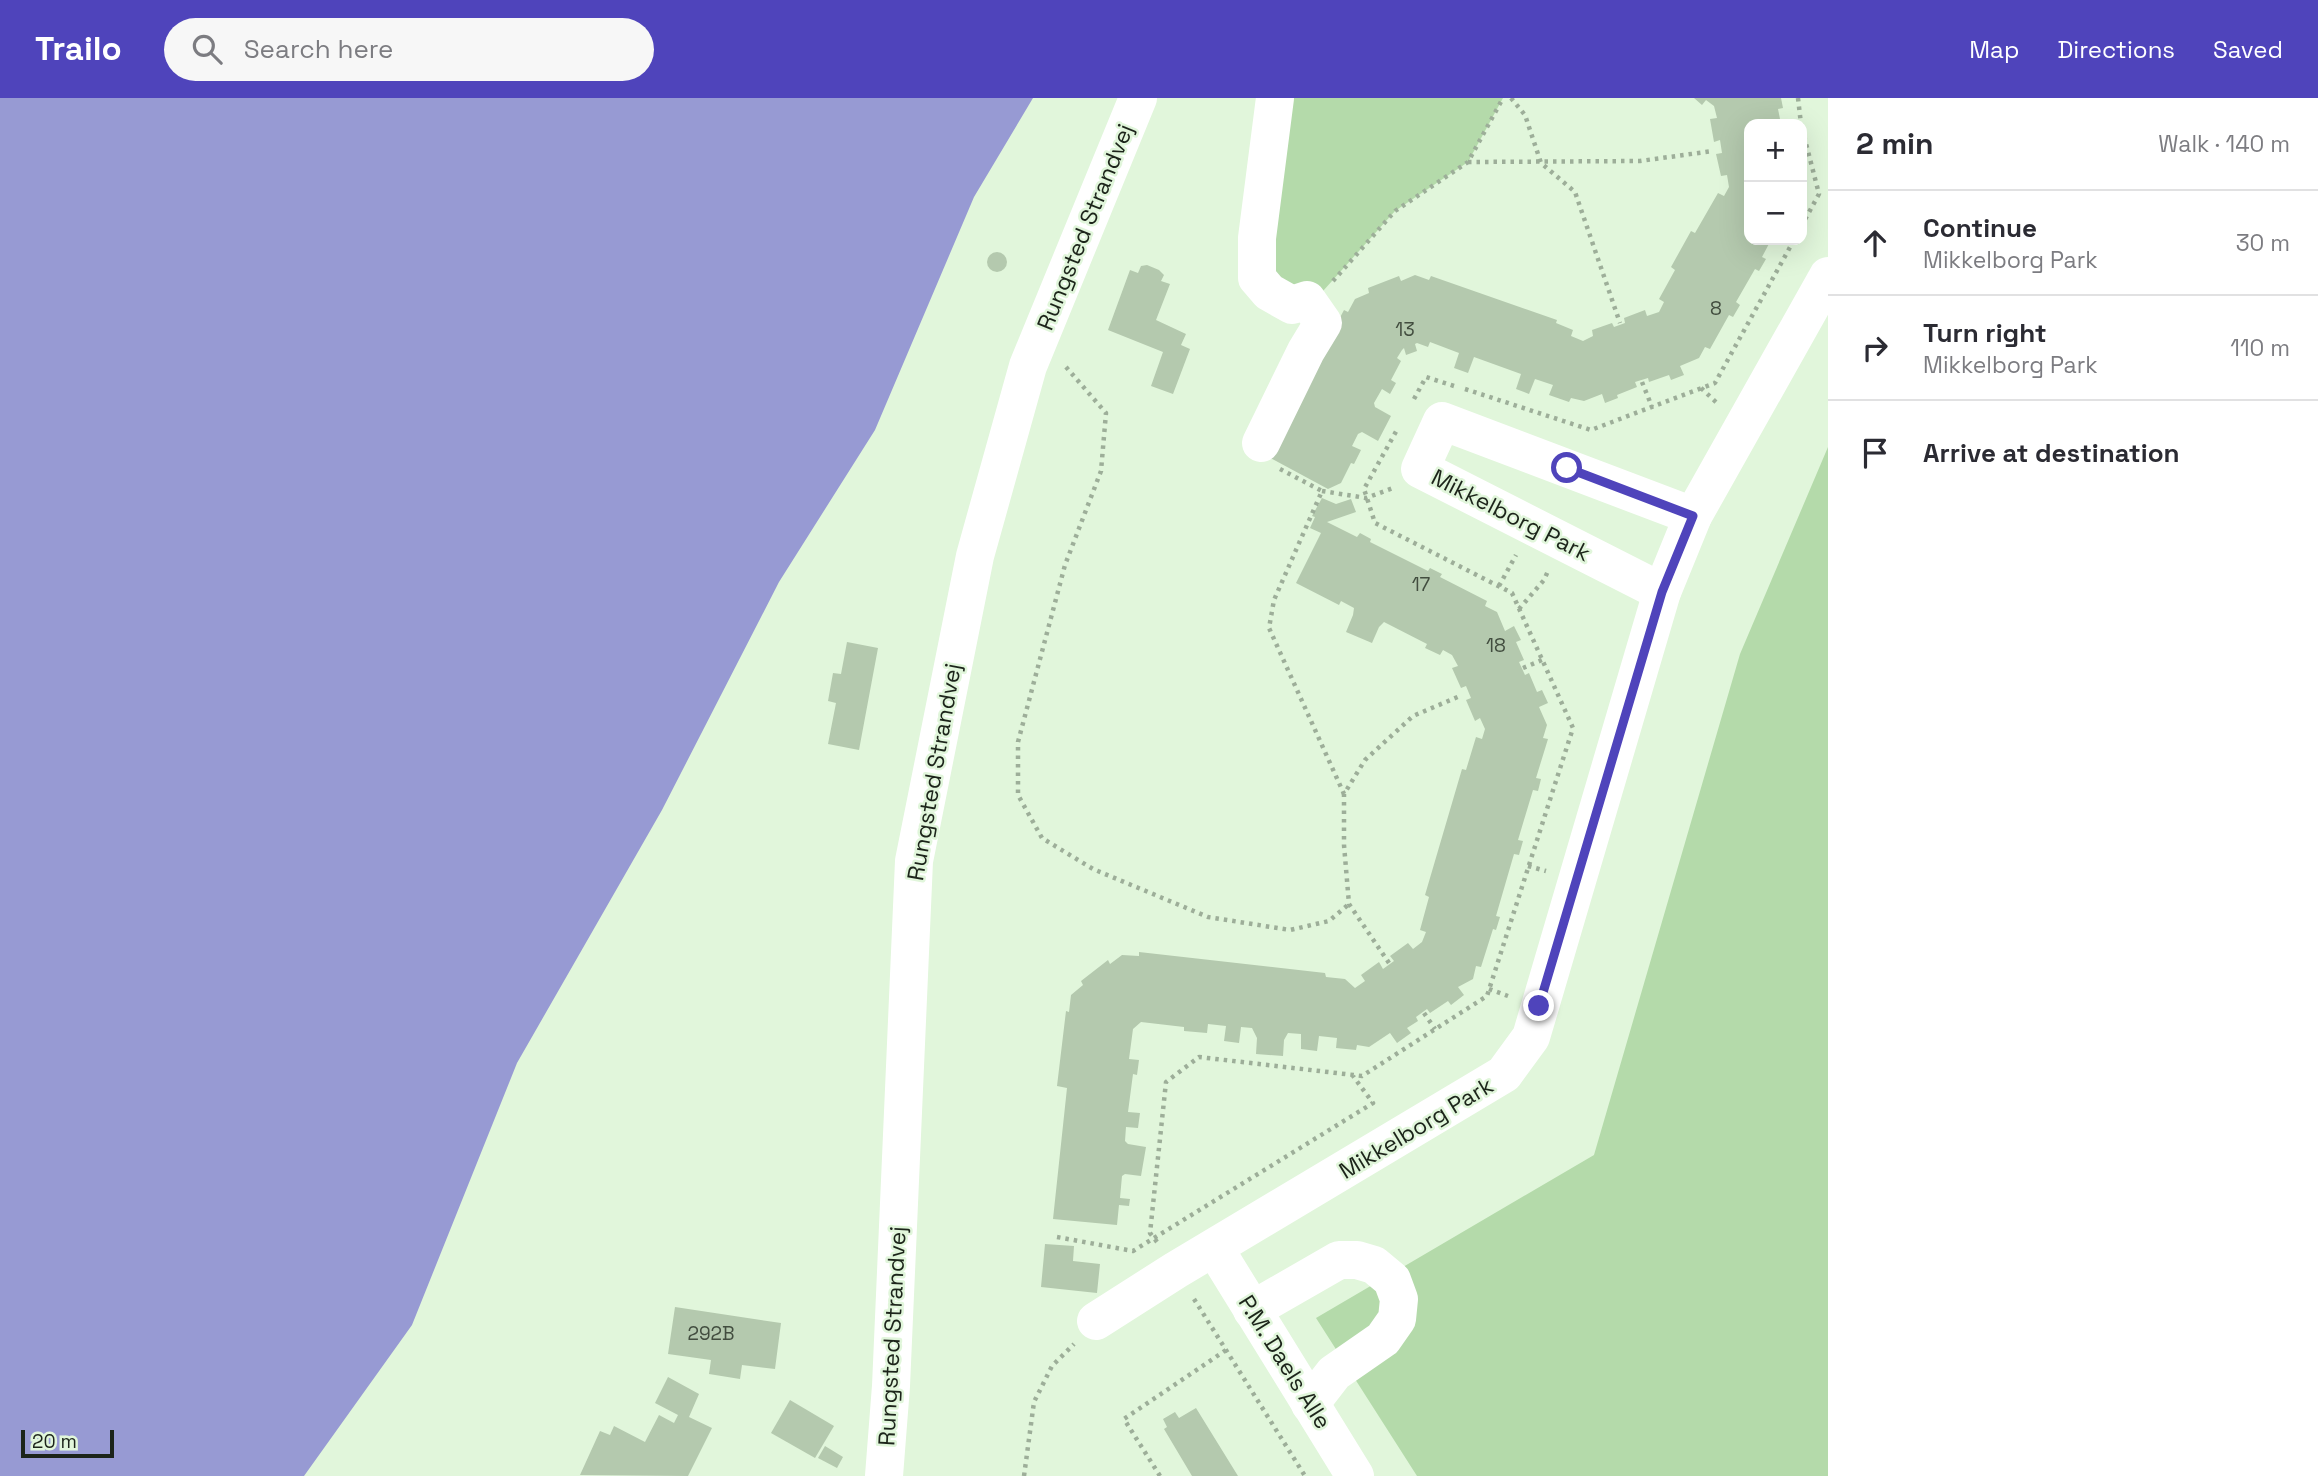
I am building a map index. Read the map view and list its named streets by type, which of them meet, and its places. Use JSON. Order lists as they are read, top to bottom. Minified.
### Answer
{"streets":{"street":["Rungsted Strandvej","Mikkelborg Park","P.M. Daels Alle"]},"crossings":[["Mikkelborg Park","P.M. Daels Alle"]],"house_numbers":["8","13","17","18","292B"],"scale_bar":"20 m","page":{"header":"Trailo","search":"Search here","nav":["Map","Directions","Saved"],"heading":["2 min","Walk · 140 m"],"map_buttons":["+","−"],"list":[["Continue","Mikkelborg Park","30 m"],["Turn right","Mikkelborg Park","110 m"],"Arrive at destination"],"scale":"20 m"}}
